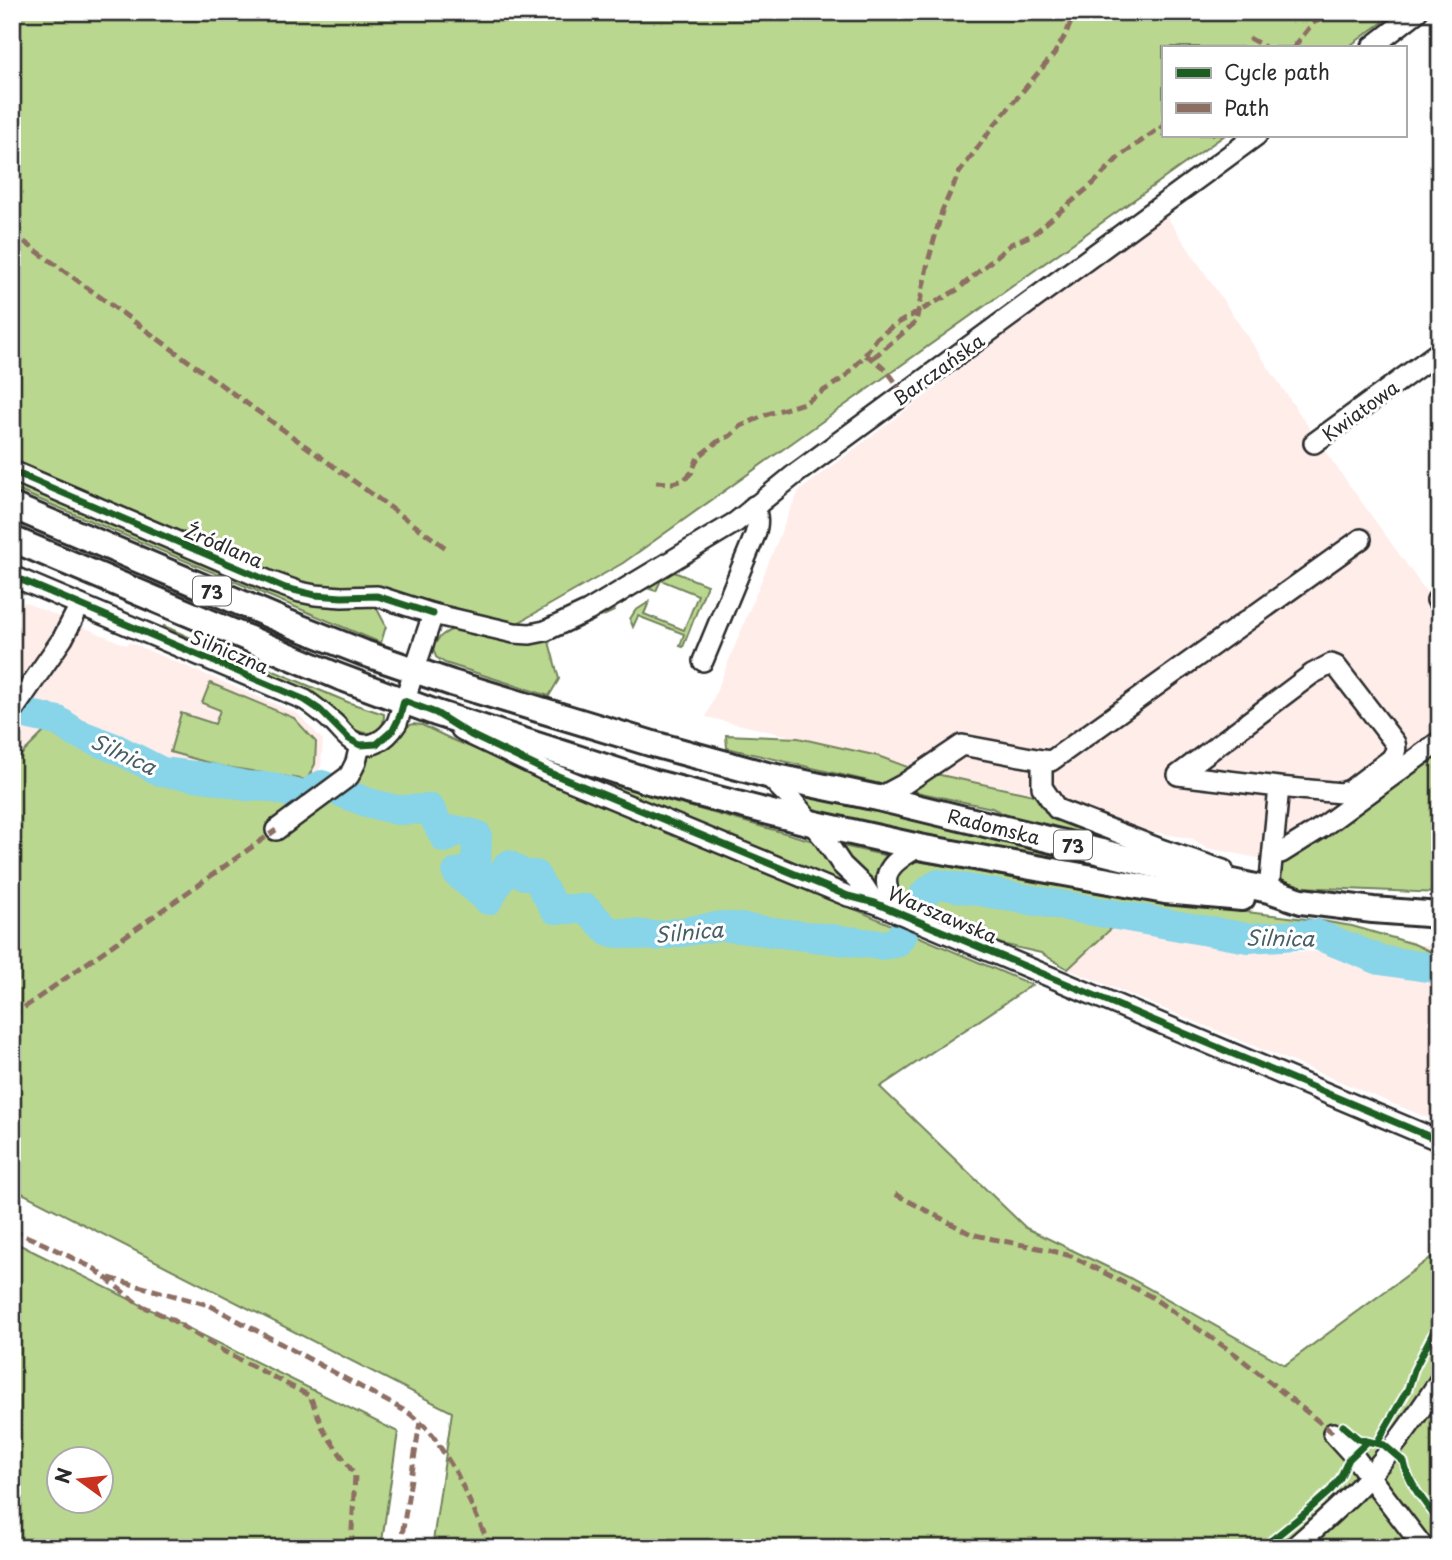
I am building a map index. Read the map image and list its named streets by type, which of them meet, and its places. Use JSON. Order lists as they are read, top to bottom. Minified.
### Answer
{"streets":{"main road":["73","Radomska","Warszawska"],"street":["Barczańska","Kwiatowa","Źródlana","Silniczna"]},"crossings":[["Barczańska","Źródlana"],["73","Radomska"],["73","Warszawska"],["Radomska","Warszawska"]],"water":["Silnica"],"legend":["Cycle path","Path"],"north":"left"}
